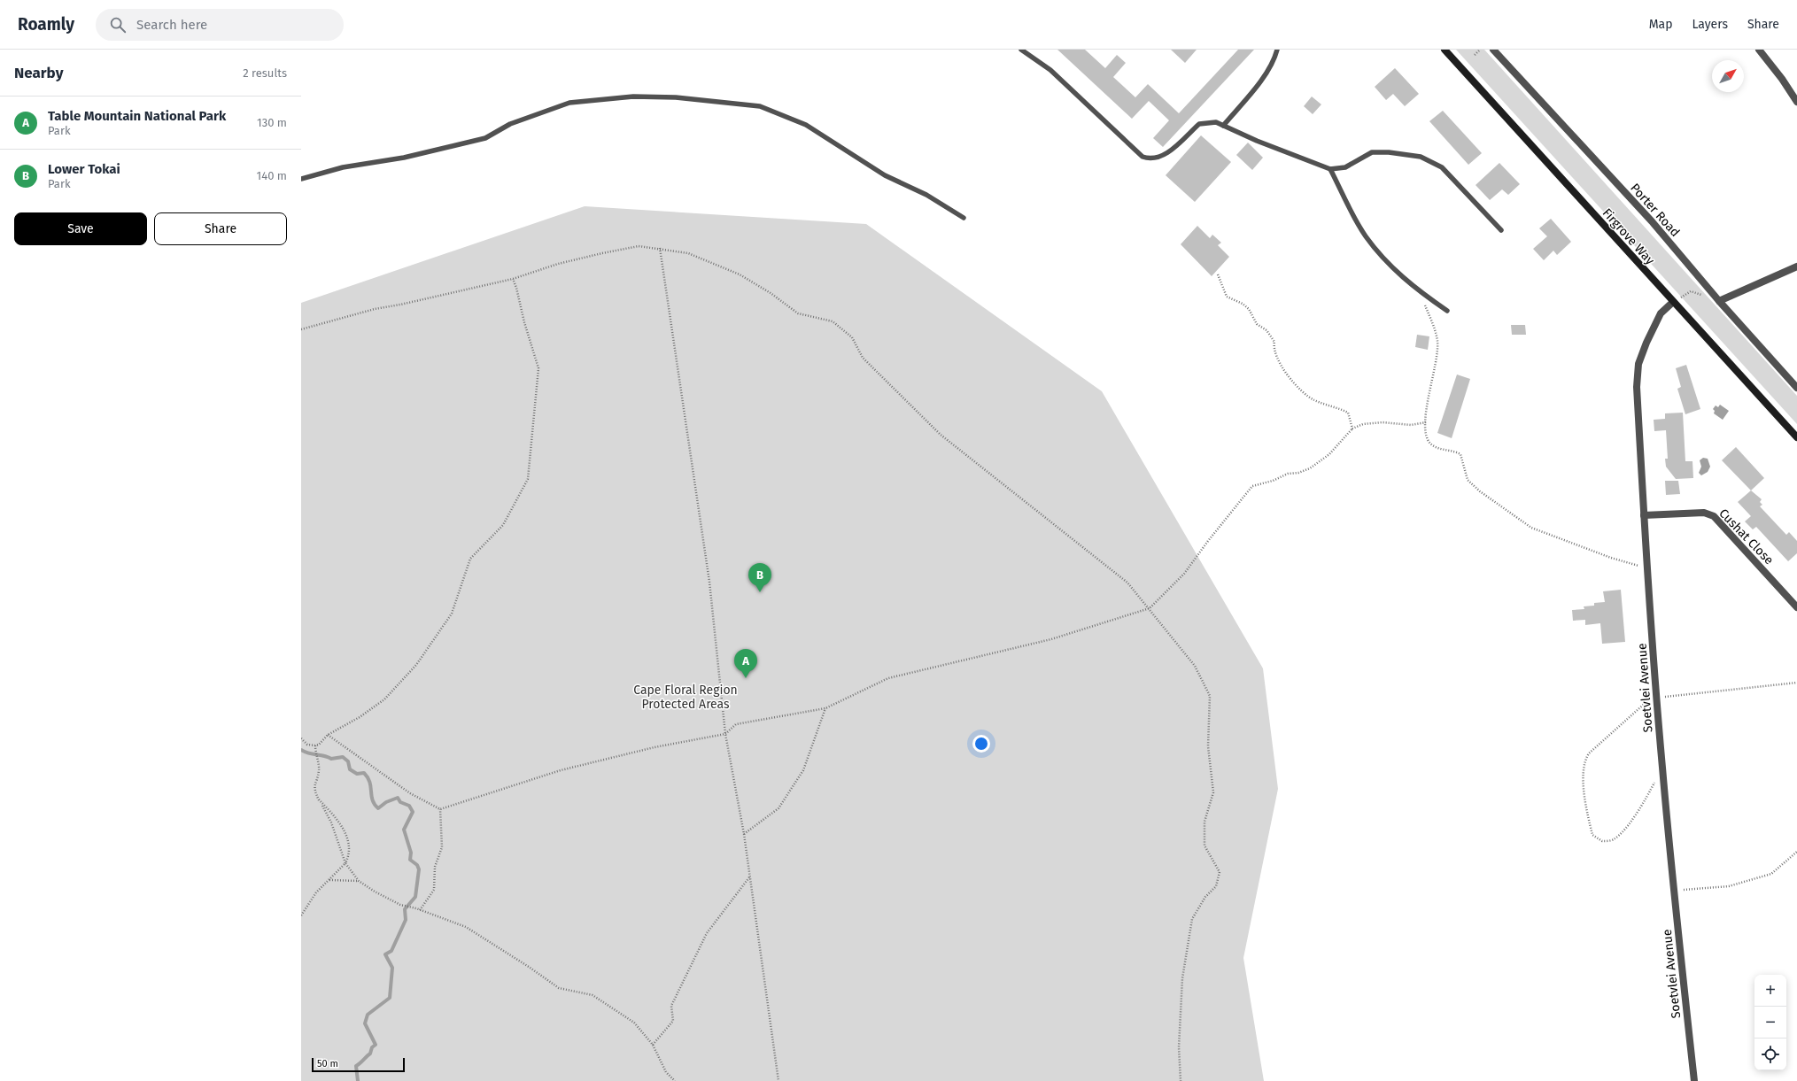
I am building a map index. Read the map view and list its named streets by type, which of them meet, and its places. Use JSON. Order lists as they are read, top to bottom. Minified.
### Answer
{"streets":{"street":["Porter Road","Firgrove Way","Cushat Close","Soetvlei Avenue"]},"crossings":[["Firgrove Way","Soetvlei Avenue"],["Cushat Close","Soetvlei Avenue"]],"parks":["Cape Floral Region Protected Areas"],"scale_bar":"50 m","north":"top right","page":{"header":"Roamly","search":"Search here","nav":["Map","Layers","Share"],"heading":["Nearby","2 results"],"list":[{"mark":"A","name":"Table Mountain National Park","note":"Park","value":"130 m"},{"mark":"B","name":"Lower Tokai","note":"Park","value":"140 m"}],"buttons":["Save","Share"],"pins":["B","A"],"map_buttons":["+","−"],"scale":"50 m"}}
